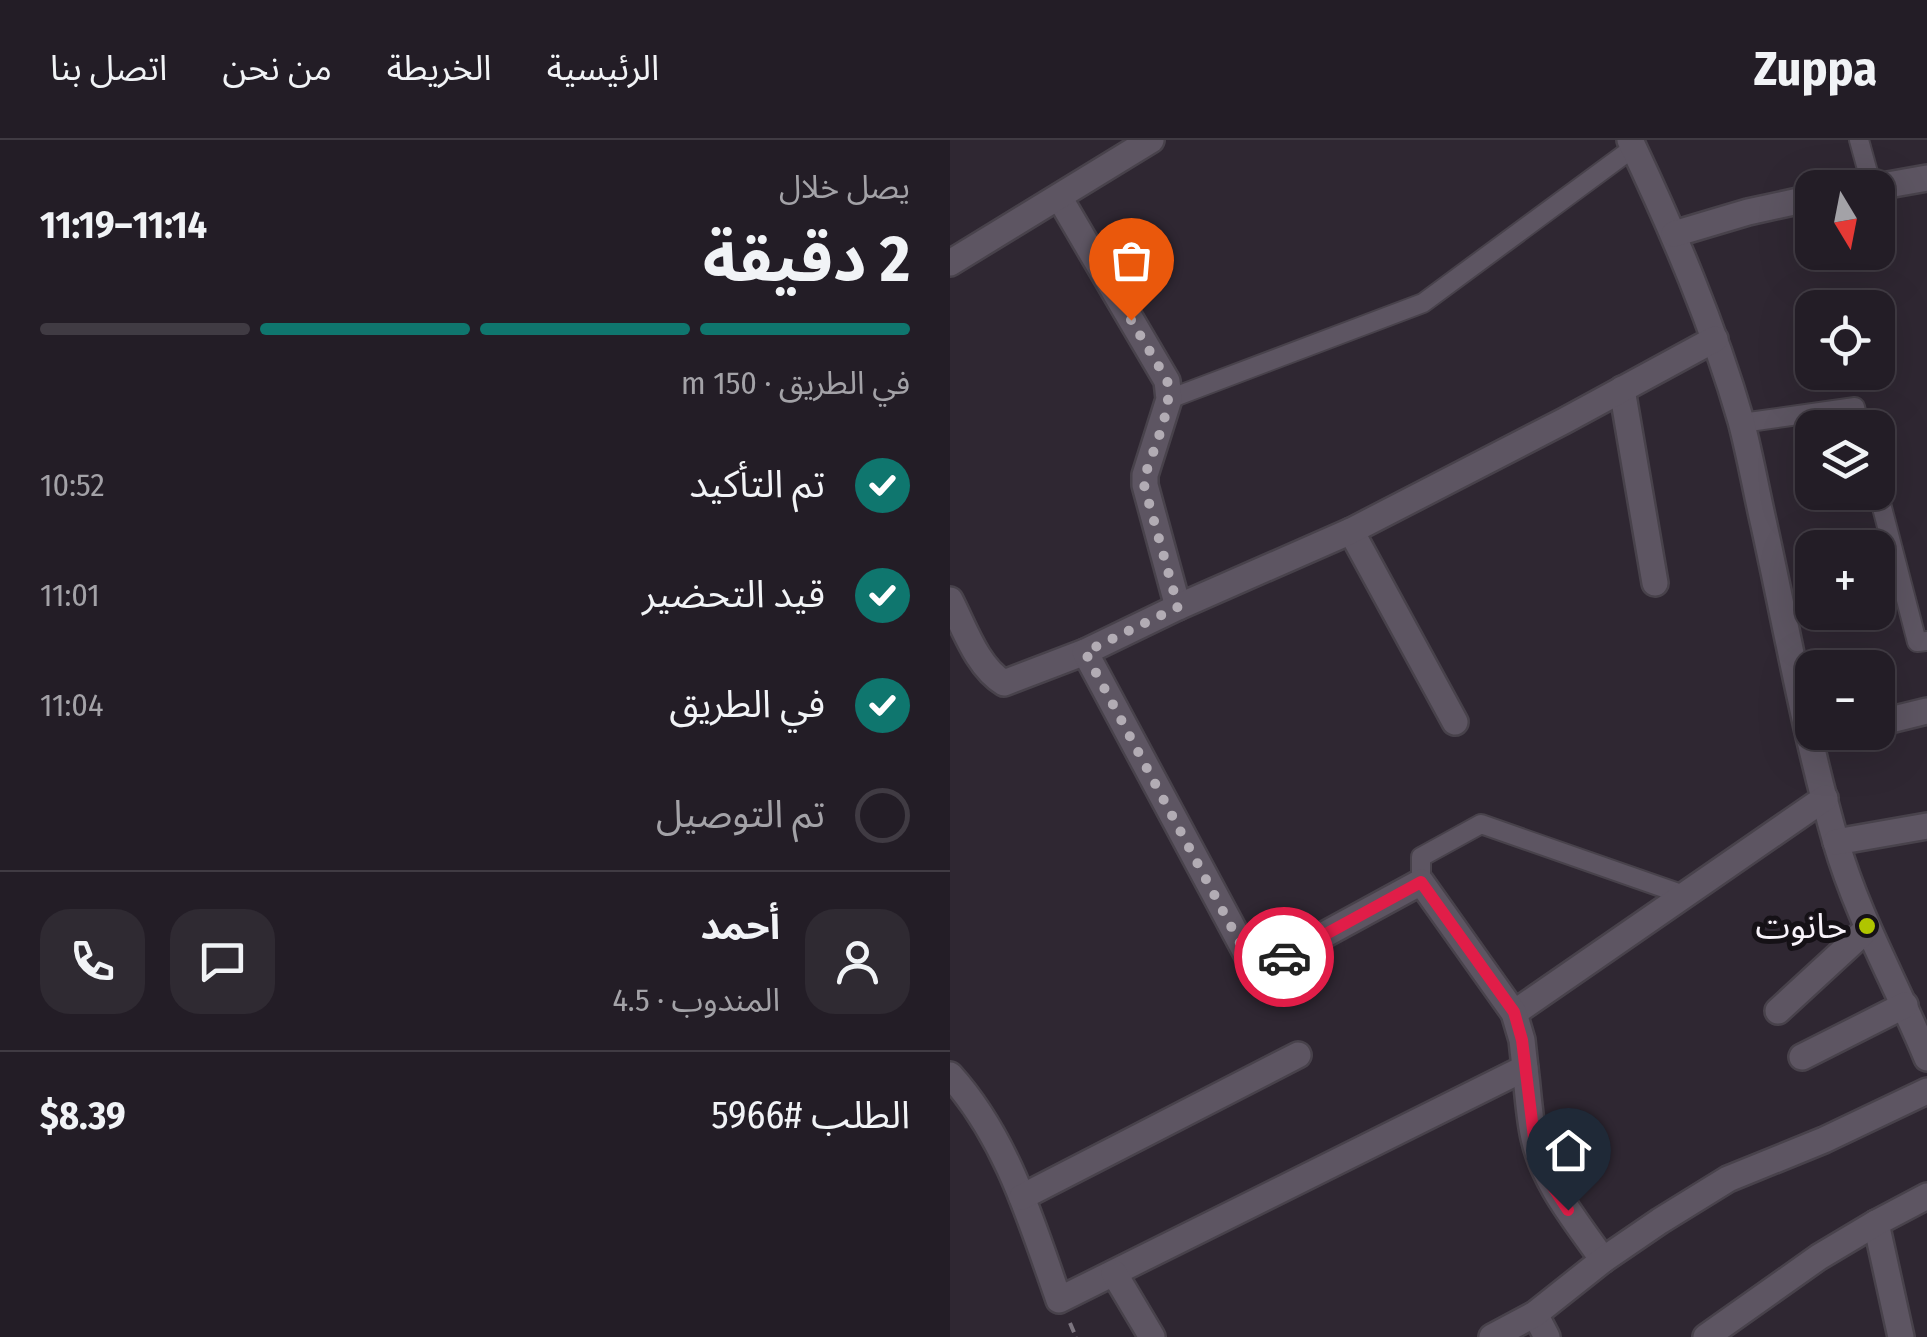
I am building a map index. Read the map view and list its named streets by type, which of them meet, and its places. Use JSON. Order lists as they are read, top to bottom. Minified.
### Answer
{"places":["حانوت"],"north":"bottom","page":{"header":"Zuppa","nav":["الرئيسية","الخريطة","من نحن","اتصل بنا"],"heading":["2 دقيقة","يصل خلال","11:14–11:19"],"panel":["أحمد","المندوب · 4.5","الطلب #5966","$8.39"],"map_buttons":["+","−"],"bar":"في الطريق · 150 m","list":[["تم التأكيد","10:52"],["قيد التحضير","11:01"],["في الطريق","11:04"],"تم التوصيل"]}}
